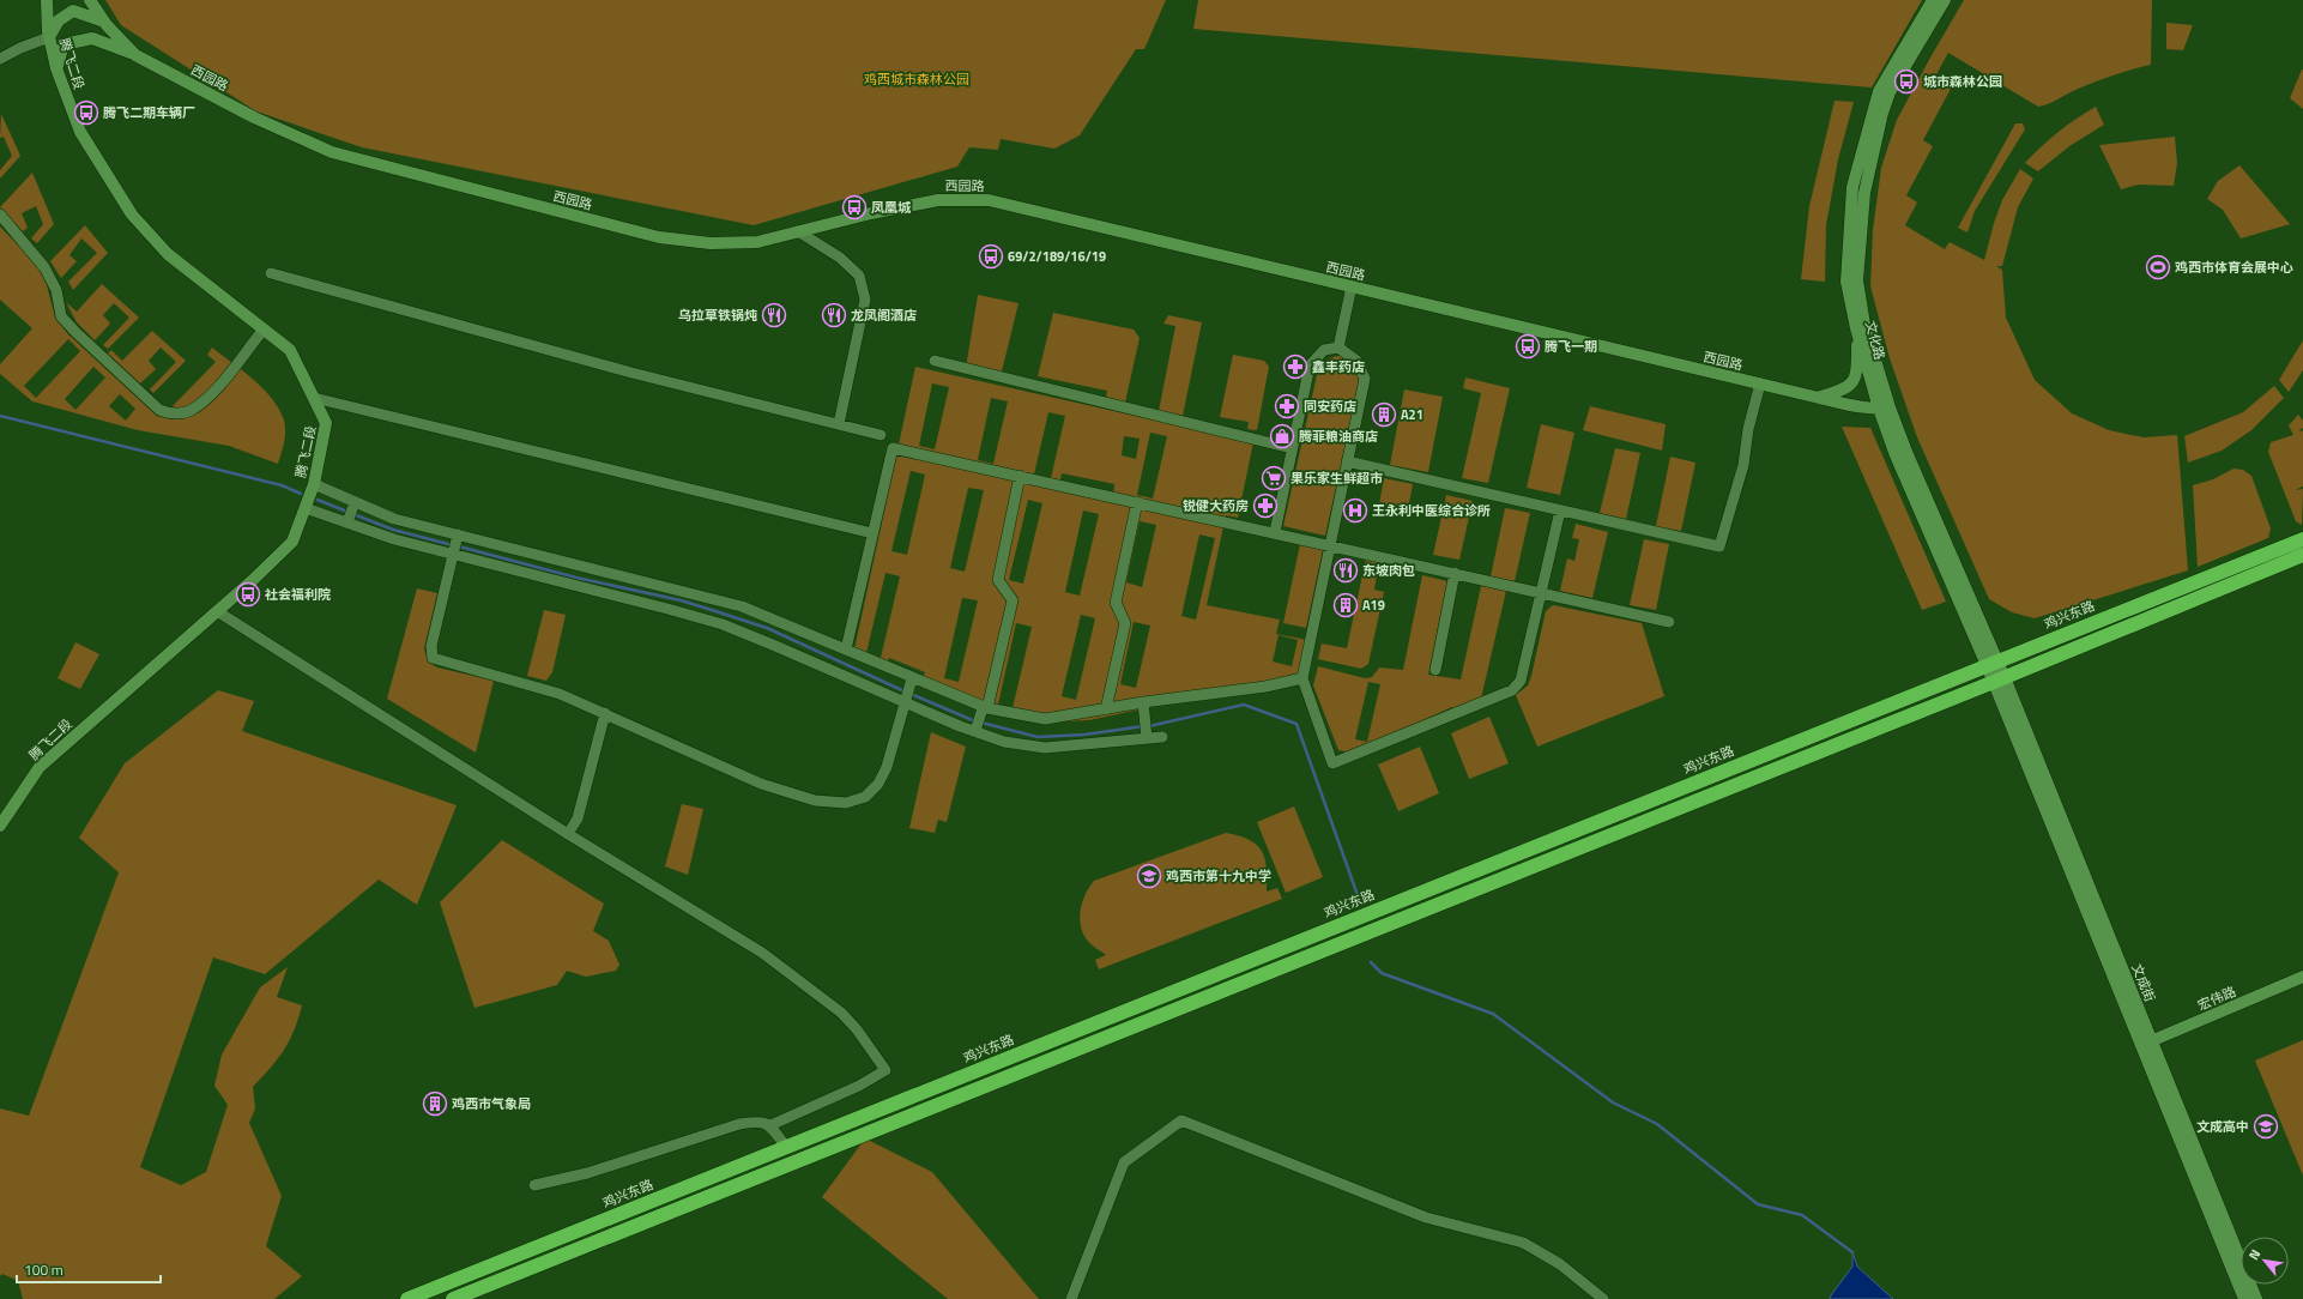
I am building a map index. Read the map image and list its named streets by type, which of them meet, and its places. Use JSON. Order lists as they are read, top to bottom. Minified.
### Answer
{"streets":{"highway":["鸡兴东路"],"main road":["腾飞二段","西园路","文化路","文成街","宏伟路"]},"crossings":[["西园路","文化路"],["文化路","鸡兴东路"],["文化路","文成街"],["文成街","宏伟路"]],"parks":["鸡西城市森林公园"],"places":{"bus stop":["城市森林公园","腾飞二期车辆厂","凤凰城","69/2/189/16/19","腾飞一期","社会福利院"],"sports":["鸡西市体育会展中心"],"restaurant":["乌拉草铁锅炖","龙凤阁酒店","东坡肉包"],"pharmacy":["鑫丰药店","同安药店","锐健大药房"],"building":["A21","A19","鸡西市气象局"],"shop":["腾菲粮油商店"],"supermarket":["果乐家生鲜超市"],"hospital":["王永利中医综合诊所"],"school or university":["鸡西市第十九中学","文成高中"]},"scale_bar":"100 m","north":"top left"}
